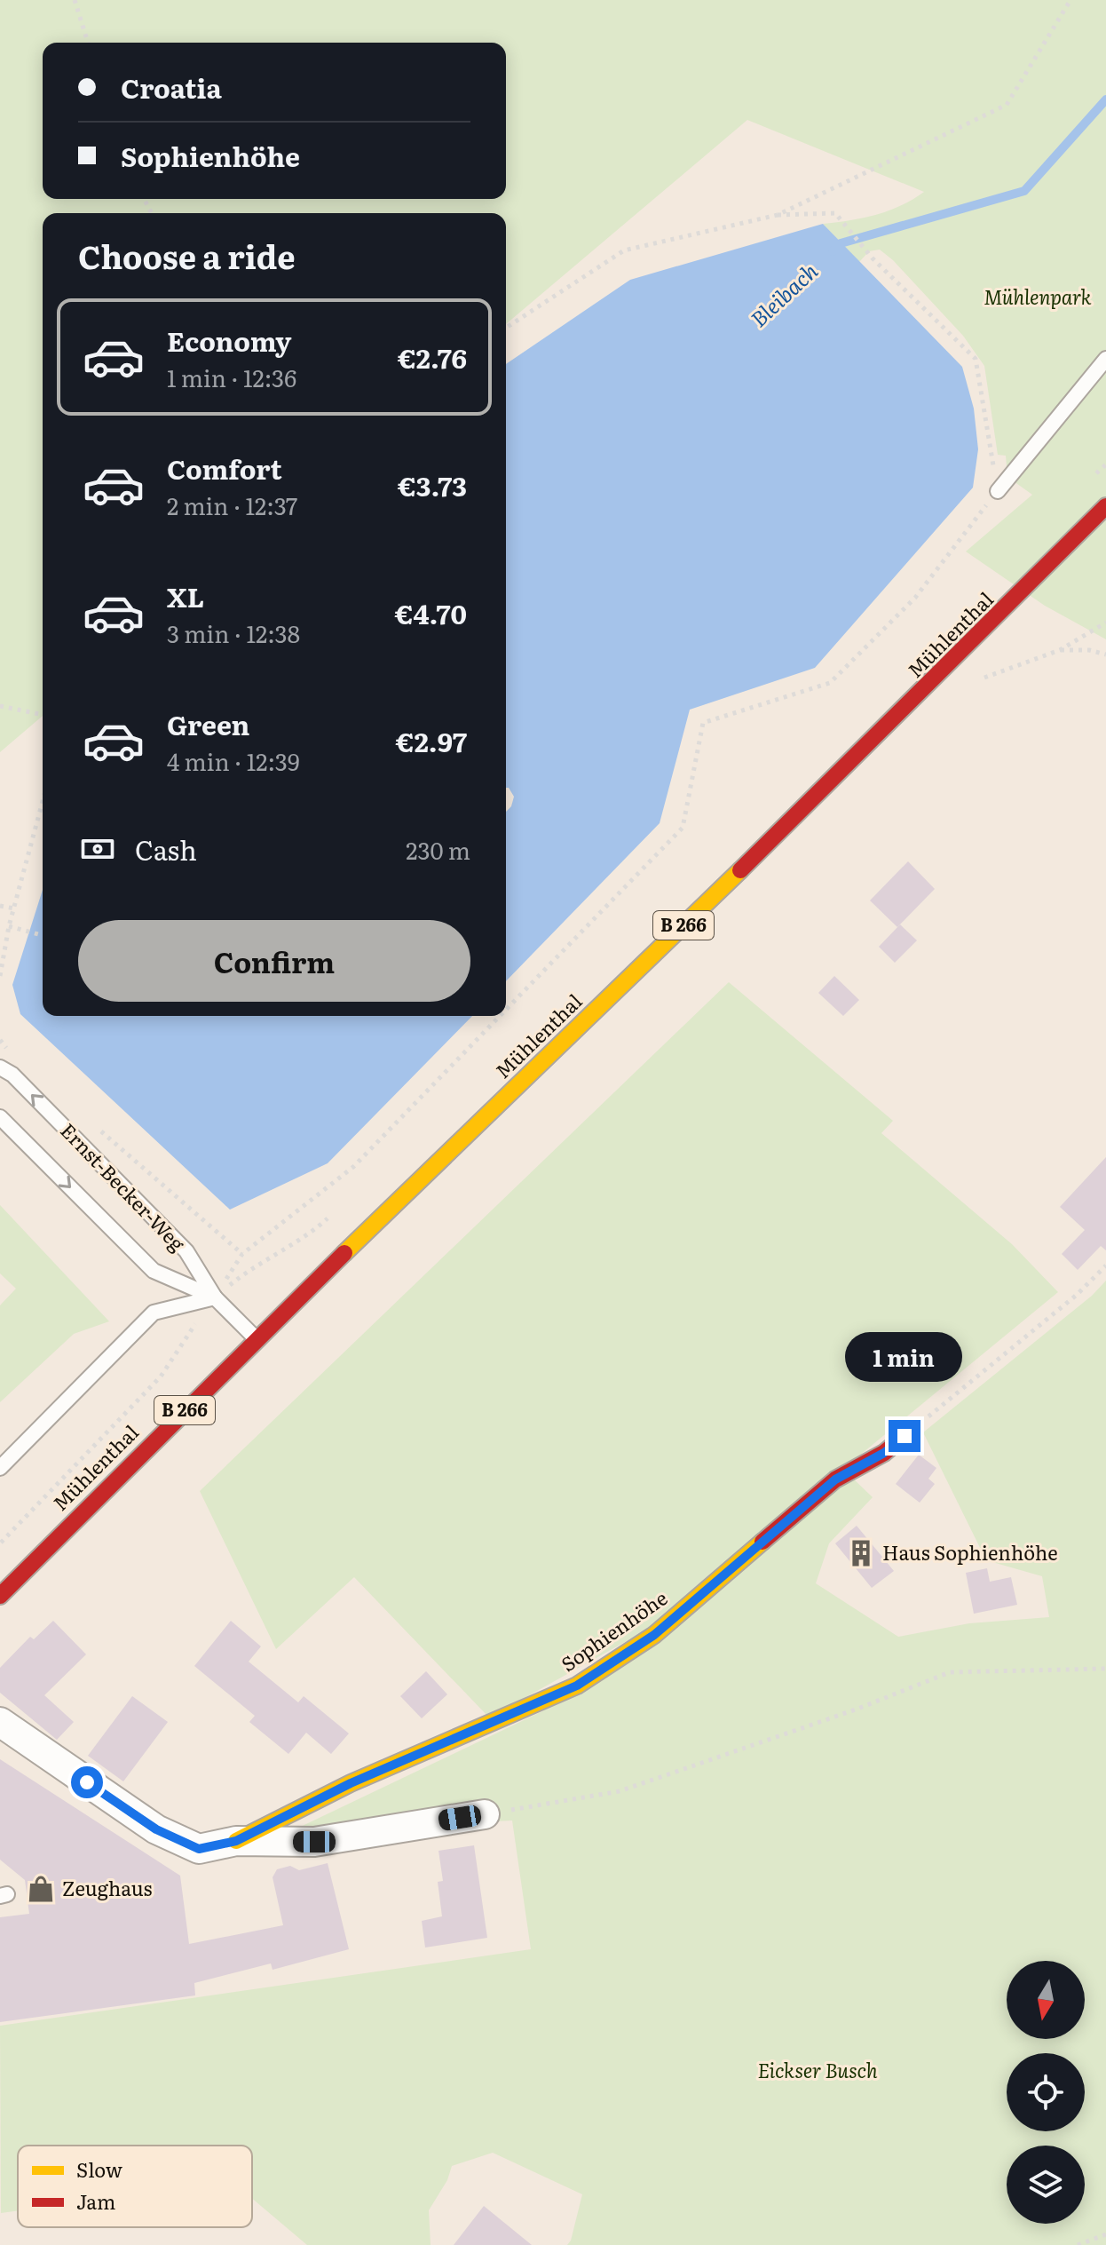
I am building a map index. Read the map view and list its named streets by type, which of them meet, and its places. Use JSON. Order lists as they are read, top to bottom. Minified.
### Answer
{"streets":{"main road":["Mühlenthal","B 266","Sophienhöhe"],"lane":["Ernst-Becker-Weg"]},"water":["Bleibach"],"parks":["Mühlenpark","Eickser Busch"],"places":{"building":["Haus Sophienhöhe"],"shop":["Zeughaus"]},"legend":["Slow","Jam"],"north":"bottom","page":{"banner":["Croatia","Sophienhöhe"],"heading":"Choose a ride","list":[{"name":"Economy","note":"1 min · 12:36","value":"€2.76"},{"name":"Comfort","note":"2 min · 12:37","value":"€3.73"},{"name":"XL","note":"3 min · 12:38","value":"€4.70"},{"name":"Green","note":"4 min · 12:39","value":"€2.97"}],"pay":["Cash","230 m"],"buttons":"Confirm","bubble":"1 min"}}
